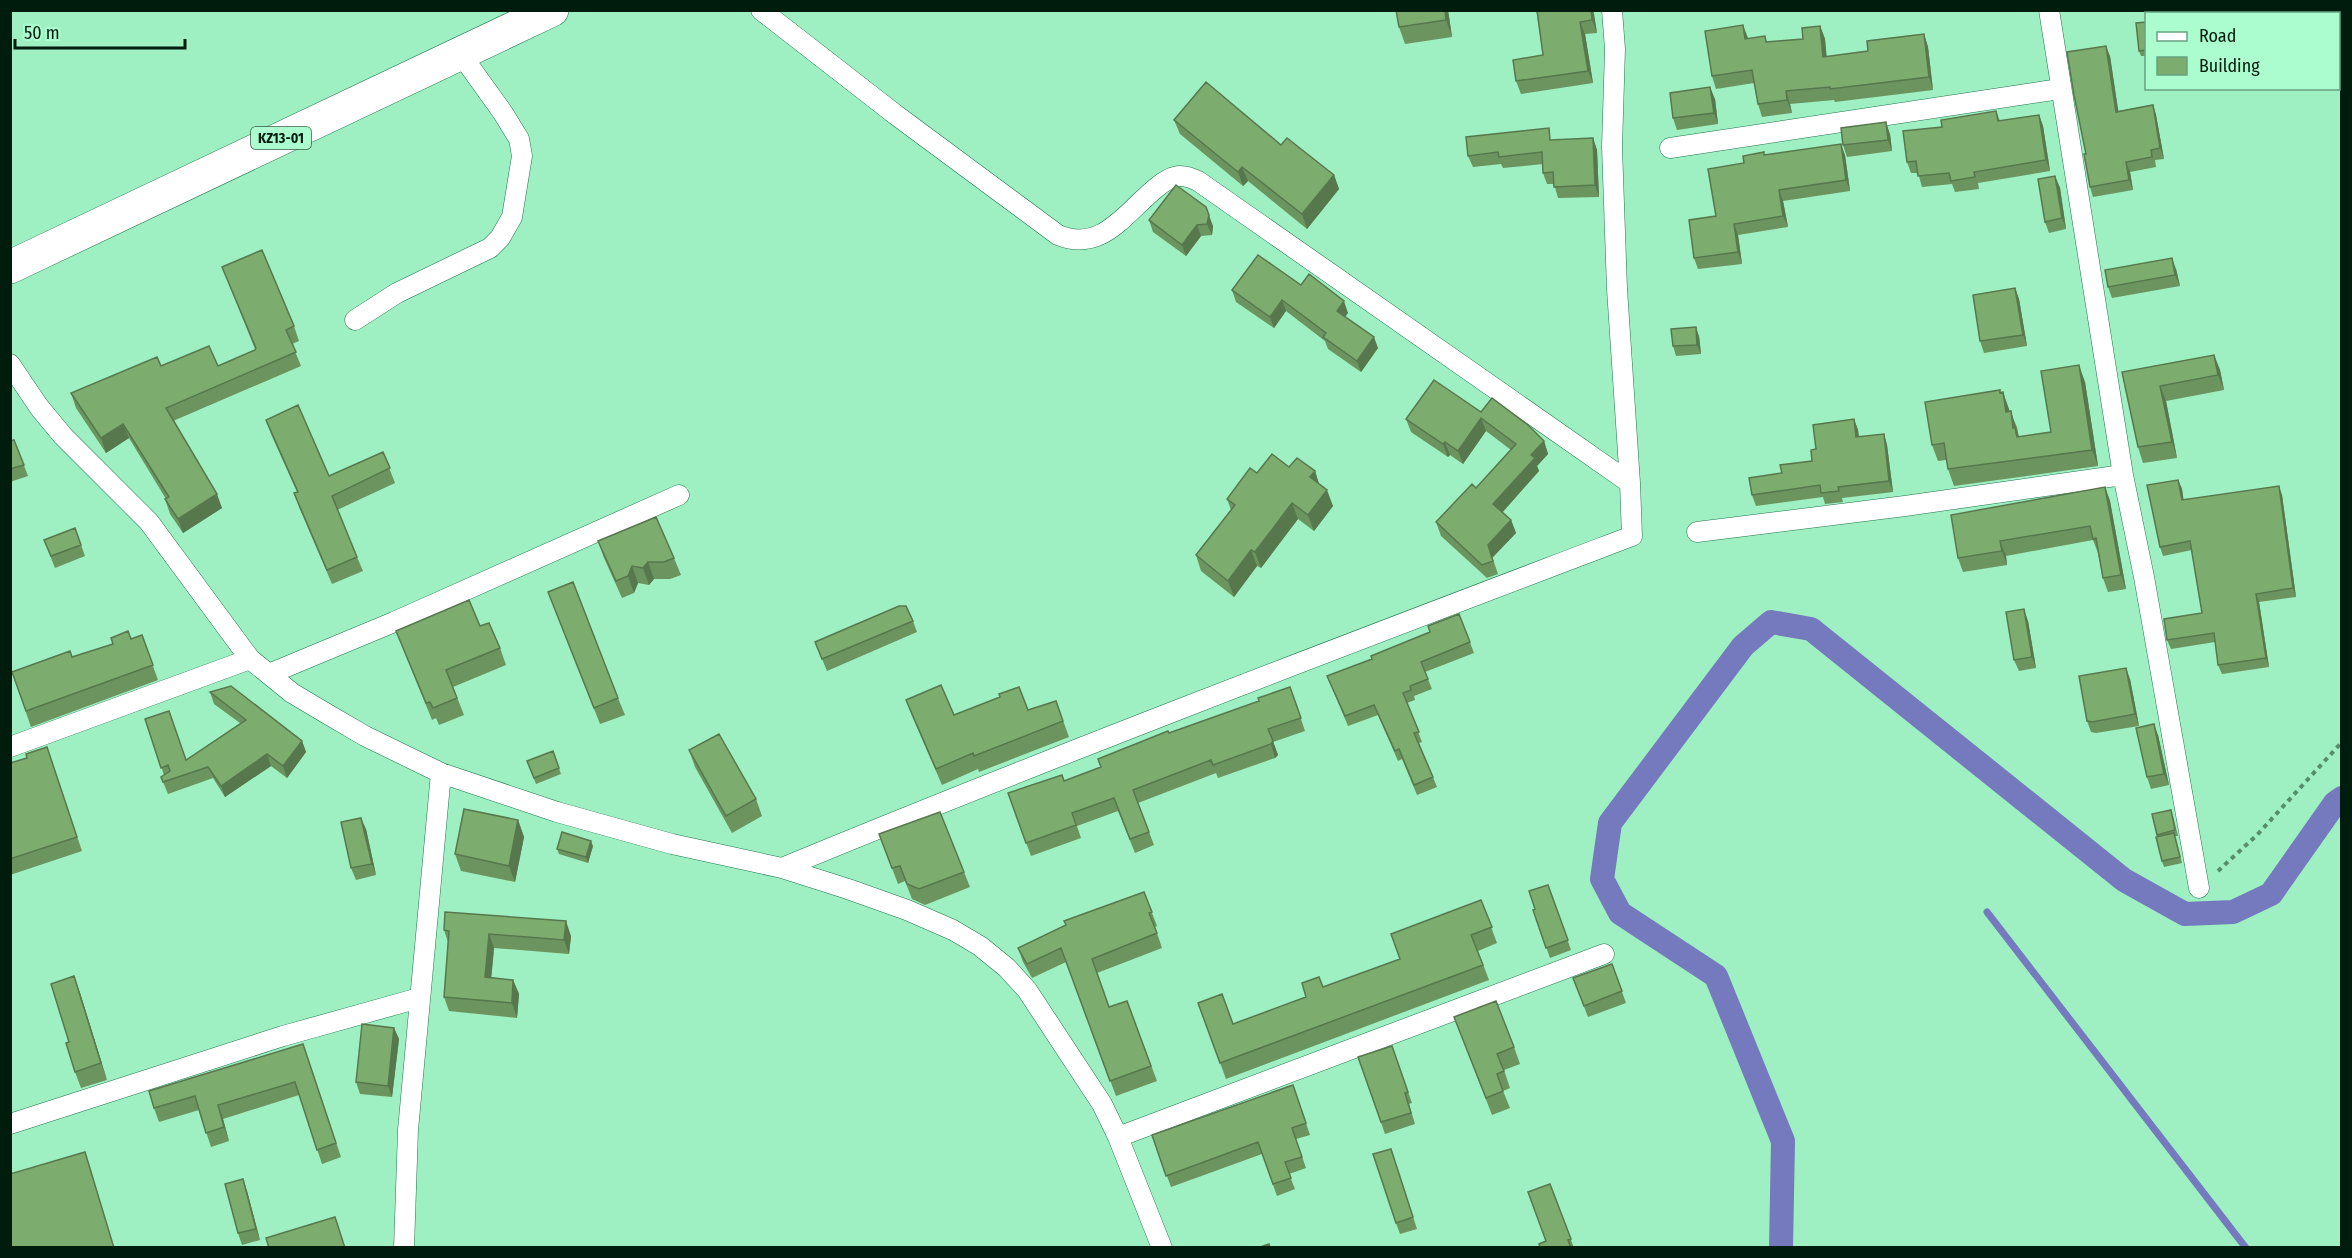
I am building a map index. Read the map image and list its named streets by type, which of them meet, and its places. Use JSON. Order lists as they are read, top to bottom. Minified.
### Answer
{"streets":{"highway":["KZ13-01"]},"legend":["Road","Building"],"scale_bar":"50 m"}
